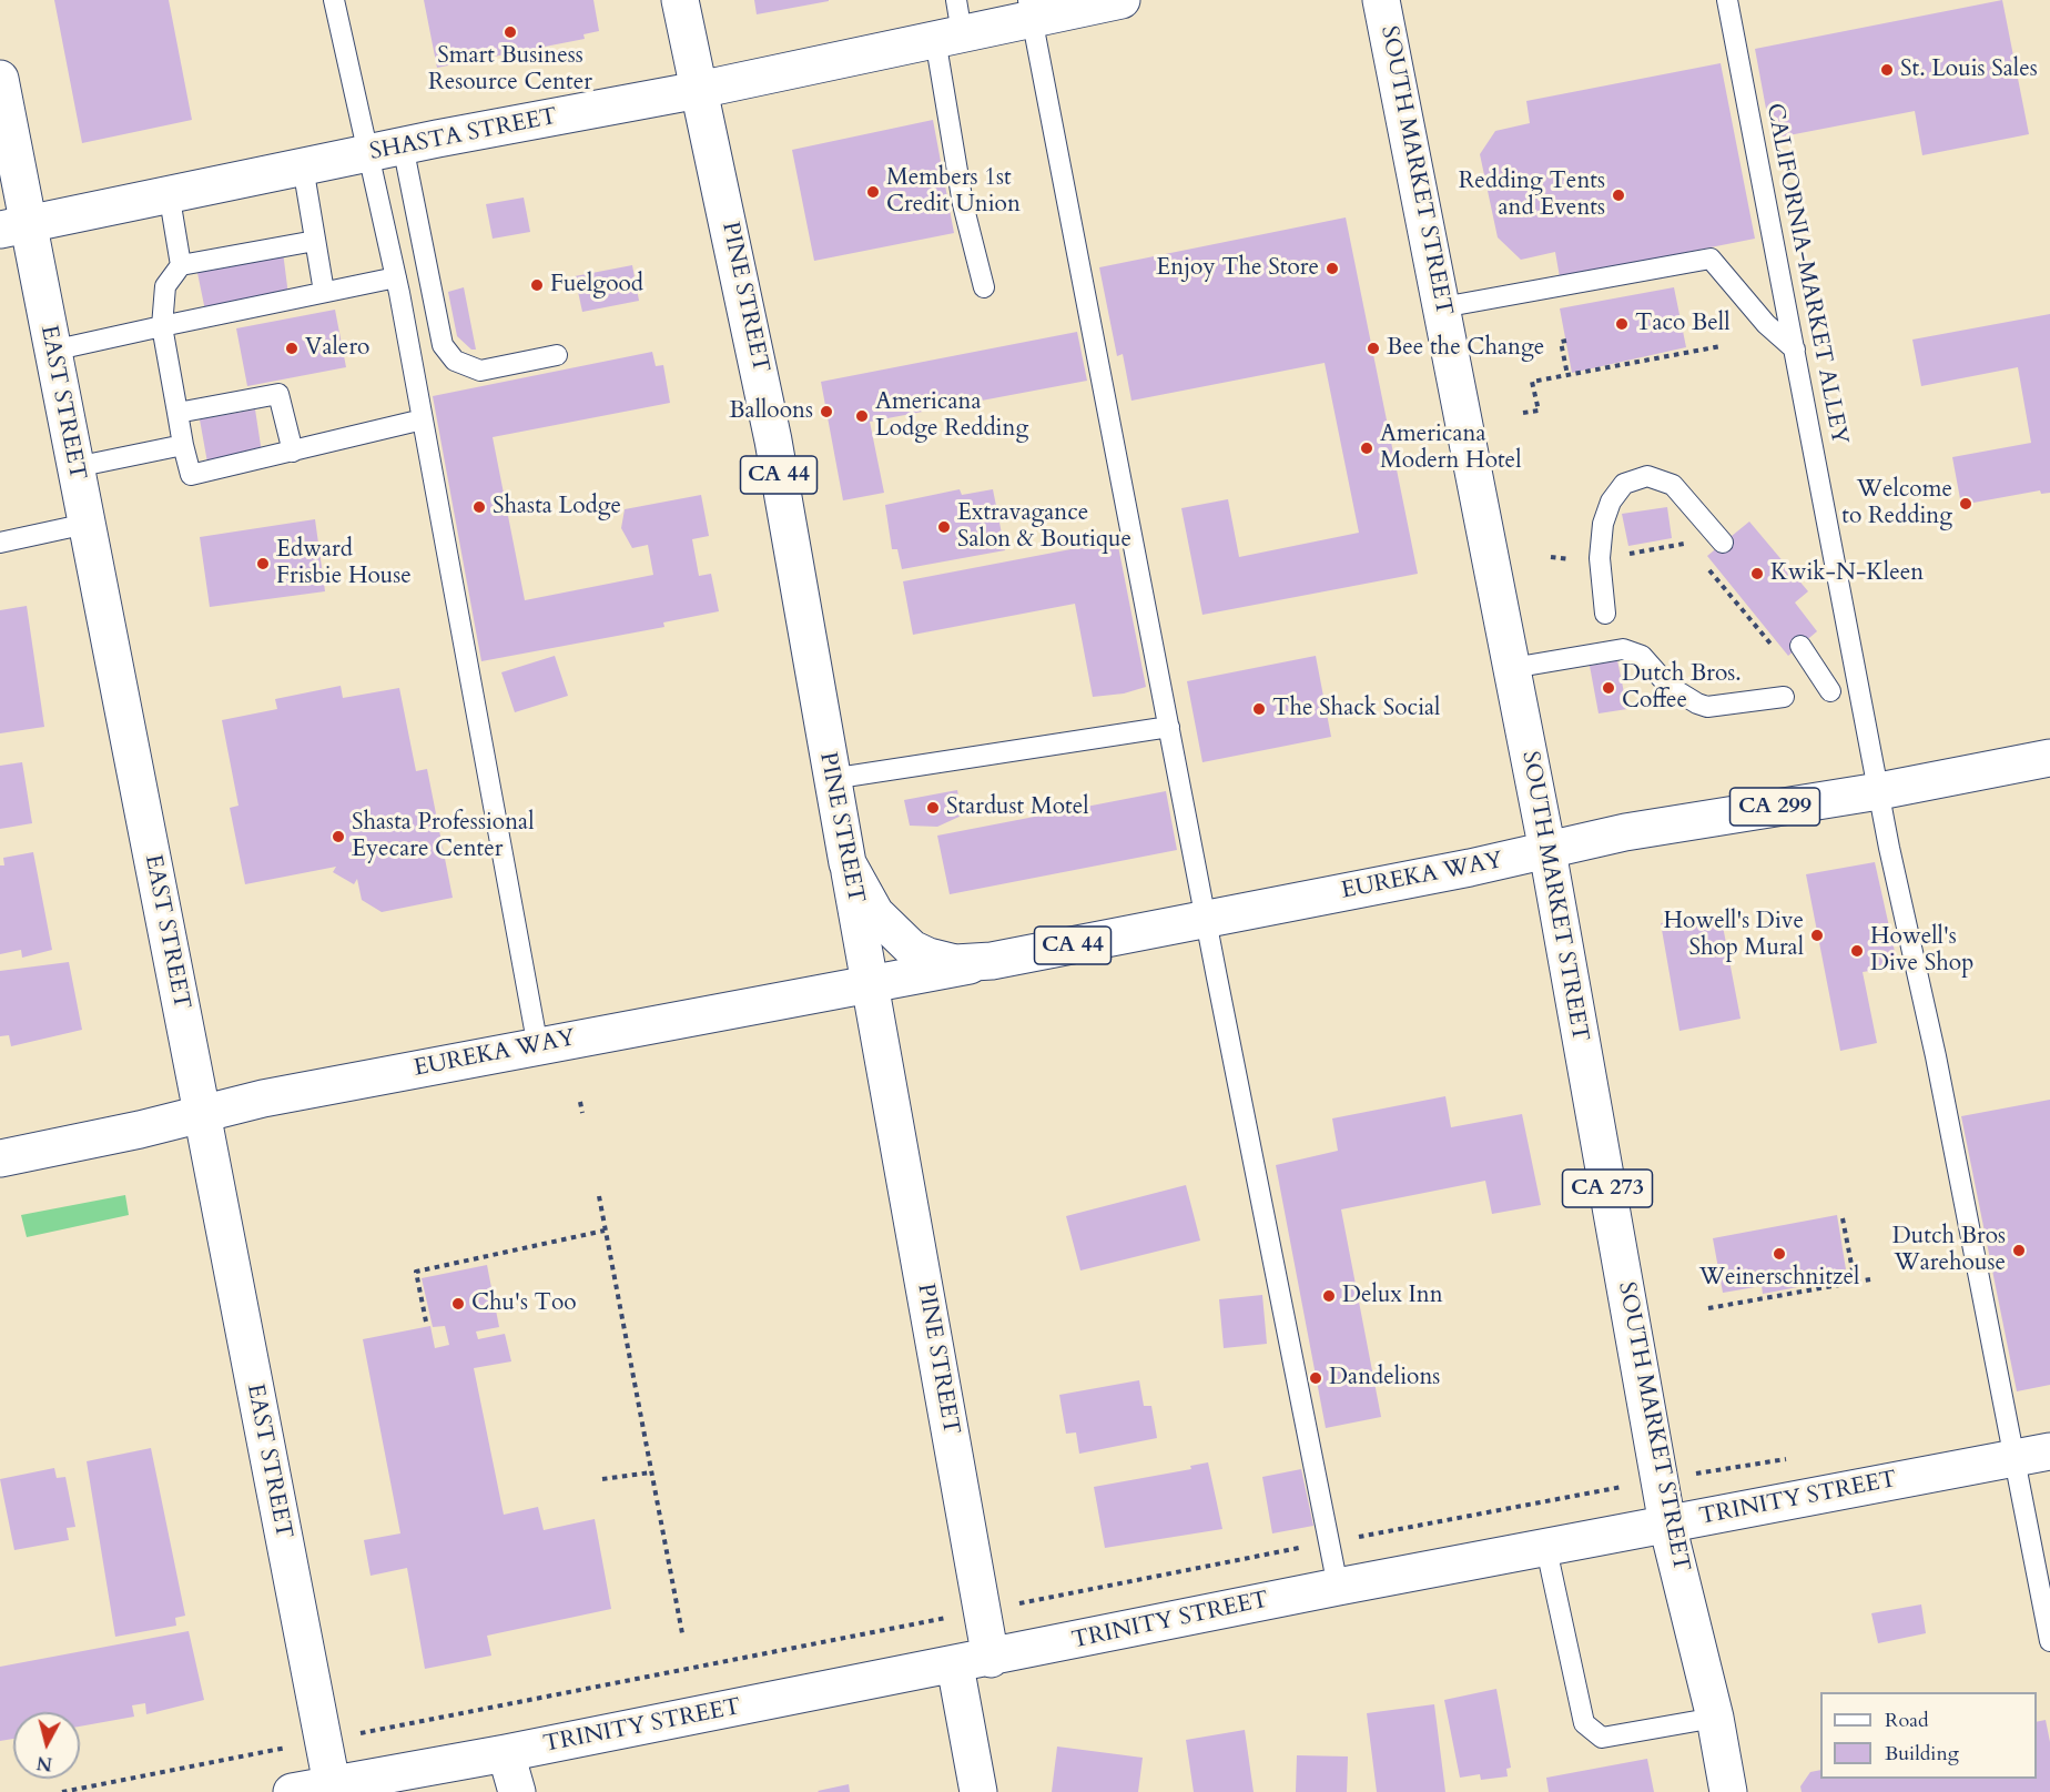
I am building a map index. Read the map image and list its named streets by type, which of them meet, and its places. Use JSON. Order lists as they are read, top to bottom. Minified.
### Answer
{"streets":{"main road":["SHASTA STREET","SOUTH MARKET STREET","PINE STREET","EAST STREET","CA 44","CA 299","EUREKA WAY","CA 273","TRINITY STREET"],"lane":["CALIFORNIA-MARKET ALLEY"]},"crossings":[["SHASTA STREET","PINE STREET"],["SHASTA STREET","EAST STREET"],["SOUTH MARKET STREET","EUREKA WAY"],["SOUTH MARKET STREET","TRINITY STREET"],["CALIFORNIA-MARKET ALLEY","EUREKA WAY"],["CALIFORNIA-MARKET ALLEY","TRINITY STREET"],["PINE STREET","EUREKA WAY"],["PINE STREET","TRINITY STREET"],["EAST STREET","EUREKA WAY"],["EAST STREET","TRINITY STREET"]],"places":["Smart Business Resource Center","St. Louis Sales","Members 1st Credit Union","Redding Tents and Events","Enjoy The Store","Fuelgood","Taco Bell","Valero","Bee the Change","Balloons","Americana Lodge Redding","Americana Modern Hotel","Welcome to Redding","Shasta Lodge","Extravagance Salon & Boutique","Edward Frisbie House","Kwik-N-Kleen","Dutch Bros. Coffee","The Shack Social","Stardust Motel","Shasta Professional Eyecare Center","Howell's Dive Shop Mural","Howell's Dive Shop","Dutch Bros Warehouse","Weinerschnitzel","Delux Inn","Chu's Too","Dandelions"],"legend":["Road","Building"],"north":"bottom"}
